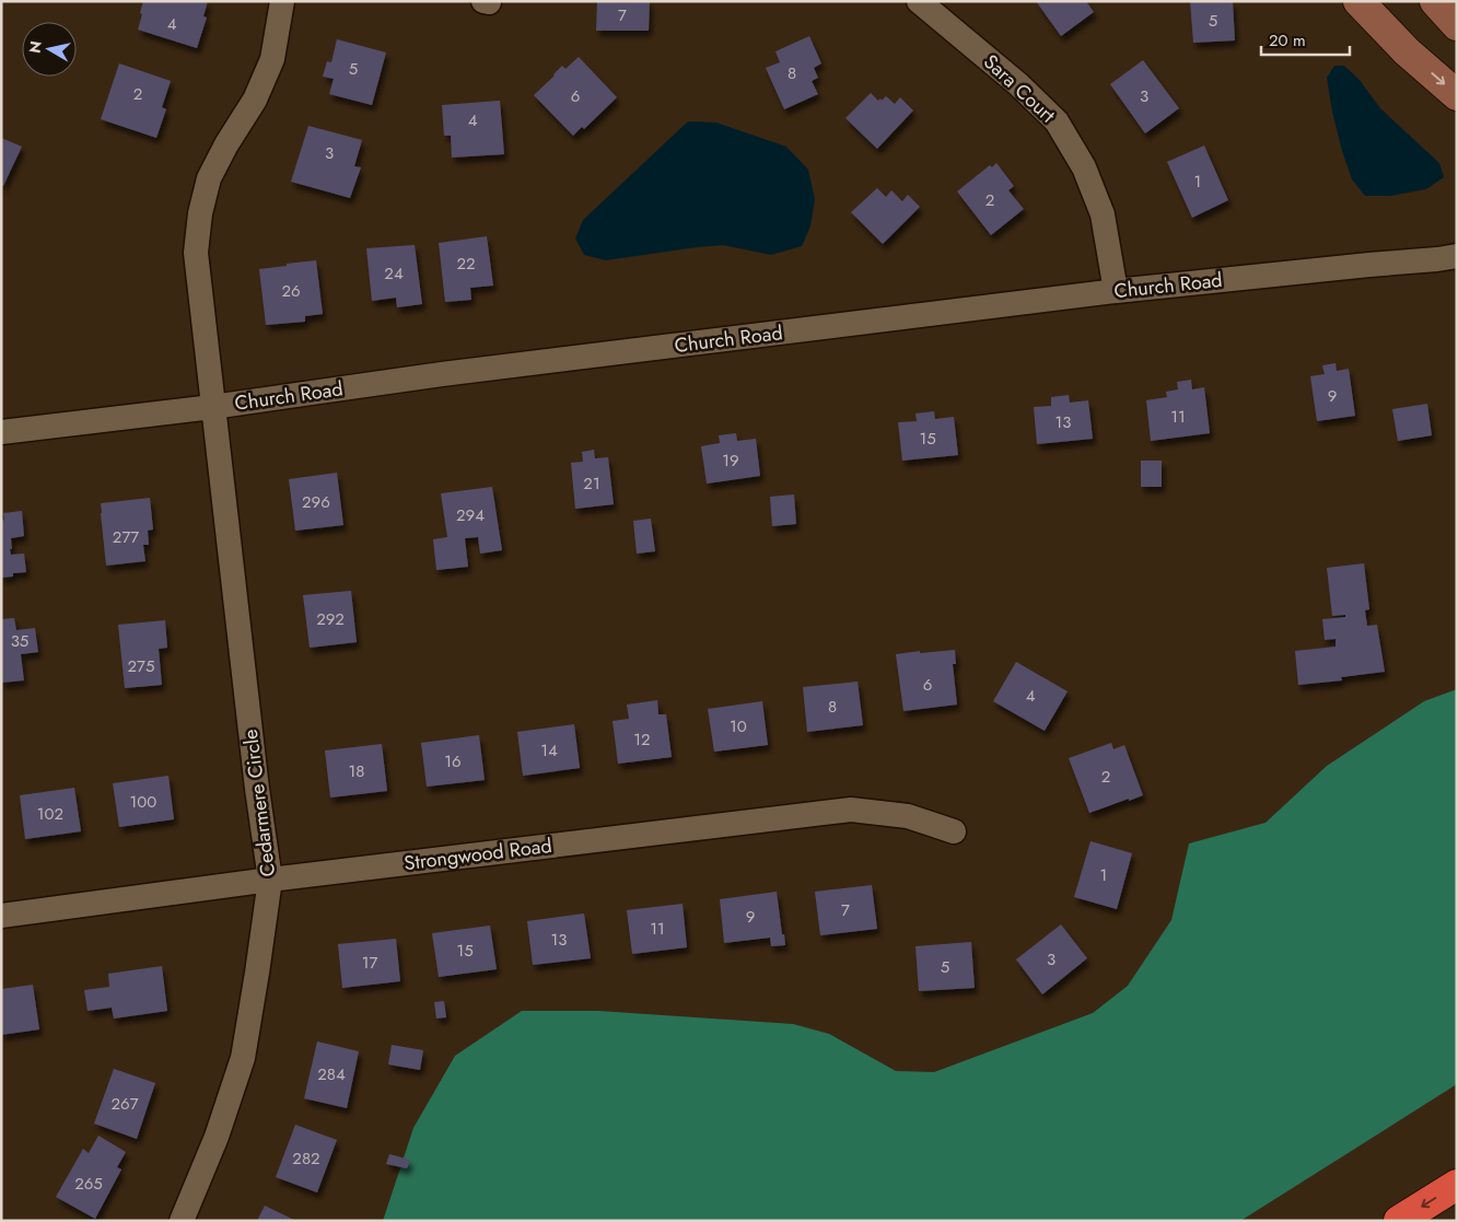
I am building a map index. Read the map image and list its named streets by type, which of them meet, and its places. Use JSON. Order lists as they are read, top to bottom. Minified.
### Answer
{"streets":{"street":["Sara Court","Church Road","Cedarmere Circle","Strongwood Road"]},"crossings":[["Sara Court","Church Road"],["Church Road","Cedarmere Circle"],["Cedarmere Circle","Strongwood Road"]],"house_numbers":["7","5","4","5","8","2","6","3","4","3","1","2","22","24","26","9","11","13","15","19","21","296","294","277","292","35","275","6","4","8","10","12","14","16","18","2","100","102","1","7","9","11","13","15","3","17","5","284","267","282","265"],"scale_bar":"20 m","north":"left"}
